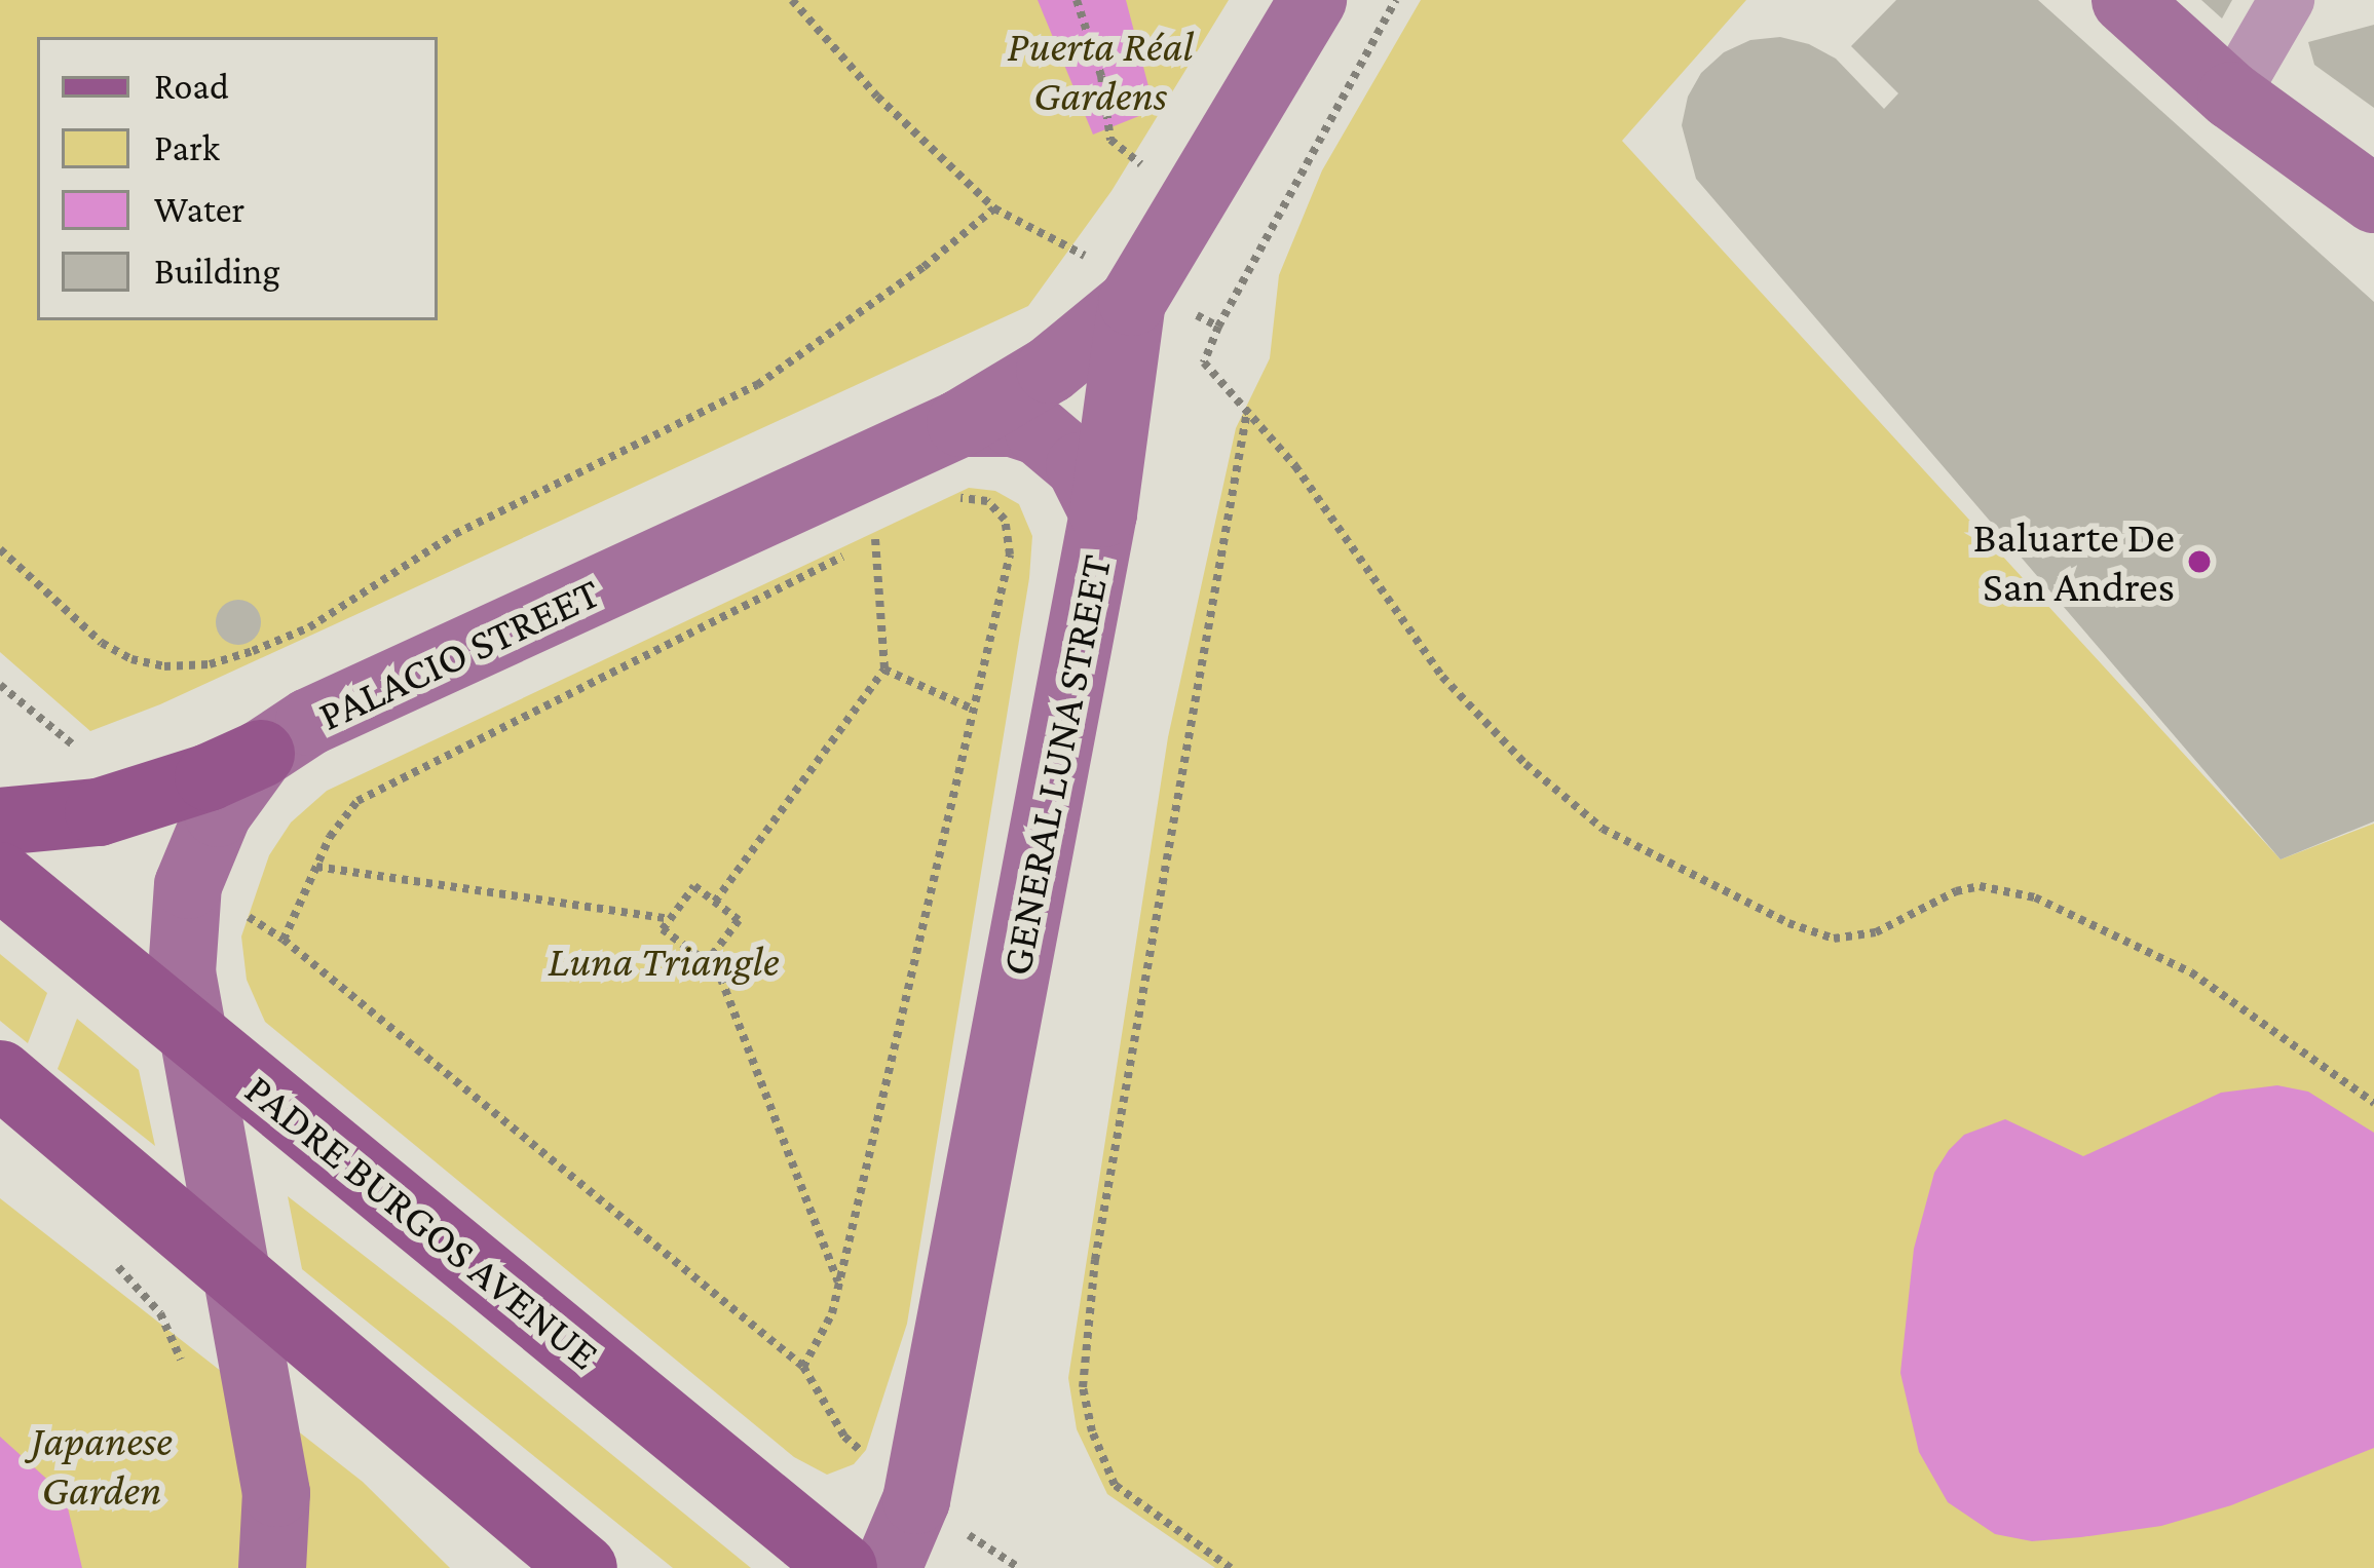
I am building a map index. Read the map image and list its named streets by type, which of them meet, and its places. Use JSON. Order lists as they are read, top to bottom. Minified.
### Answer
{"streets":{"main road":["PADRE BURGOS AVENUE"],"street":["PALACIO STREET","GENERAL LUNA STREET"]},"crossings":[["PALACIO STREET","GENERAL LUNA STREET"],["PALACIO STREET","PADRE BURGOS AVENUE"]],"parks":["Puerta Réal Gardens","Luna Triangle","Japanese Garden"],"places":["Baluarte De San Andres"],"legend":["Road","Park","Water","Building"]}
